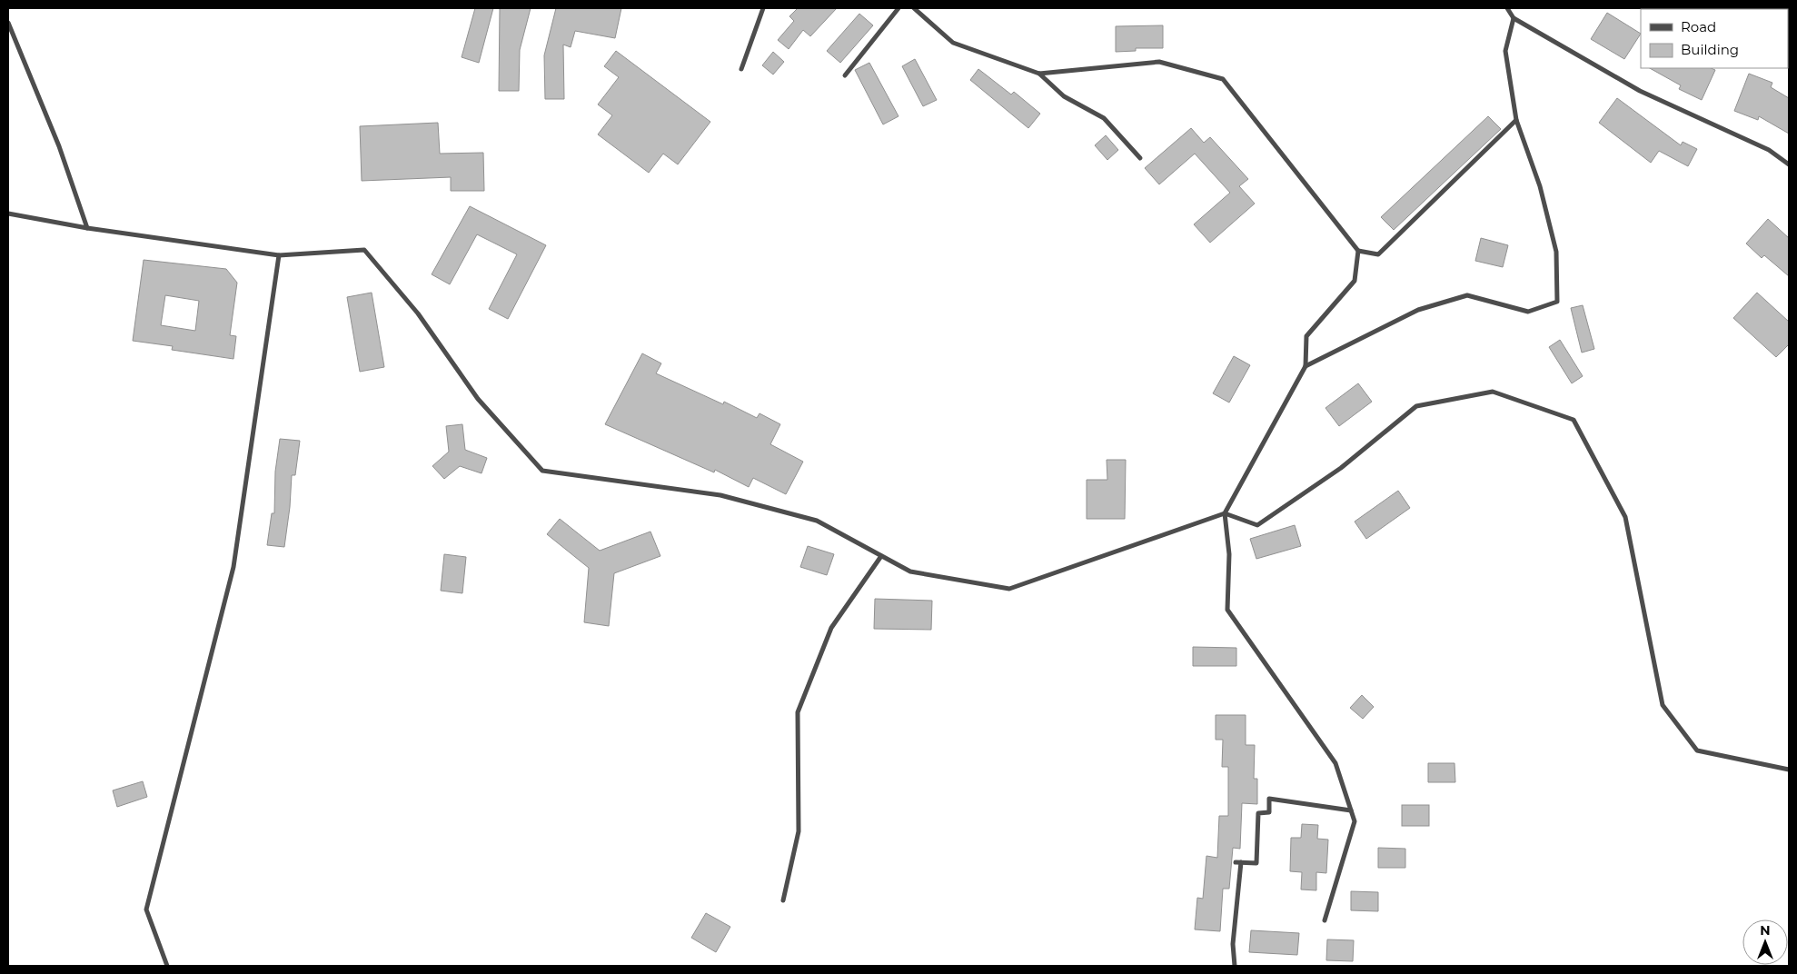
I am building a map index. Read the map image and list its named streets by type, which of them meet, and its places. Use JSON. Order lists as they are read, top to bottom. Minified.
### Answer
{"legend":["Road","Building"],"north":"top"}
